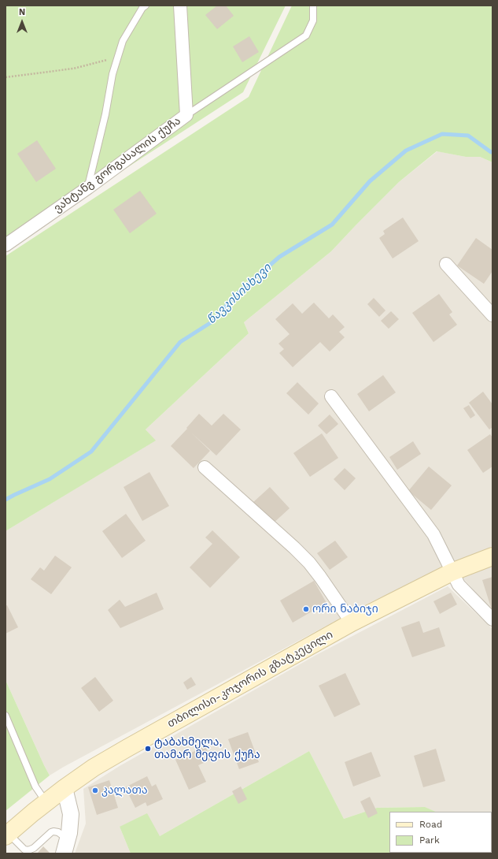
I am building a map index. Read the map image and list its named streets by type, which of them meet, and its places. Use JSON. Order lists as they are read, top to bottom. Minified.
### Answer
{"streets":{"main road":["თბილისი-კოჯორის გზატკეცილი"],"street":["ვახტანგ გორგასალის ქუჩა"]},"water":["წავკისისხევი"],"places":["ორი ნაბიჯი","ტაბახმელა, თამარ მეფის ქუჩა","კალათა"],"legend":["Road","Park"],"north":"top"}
